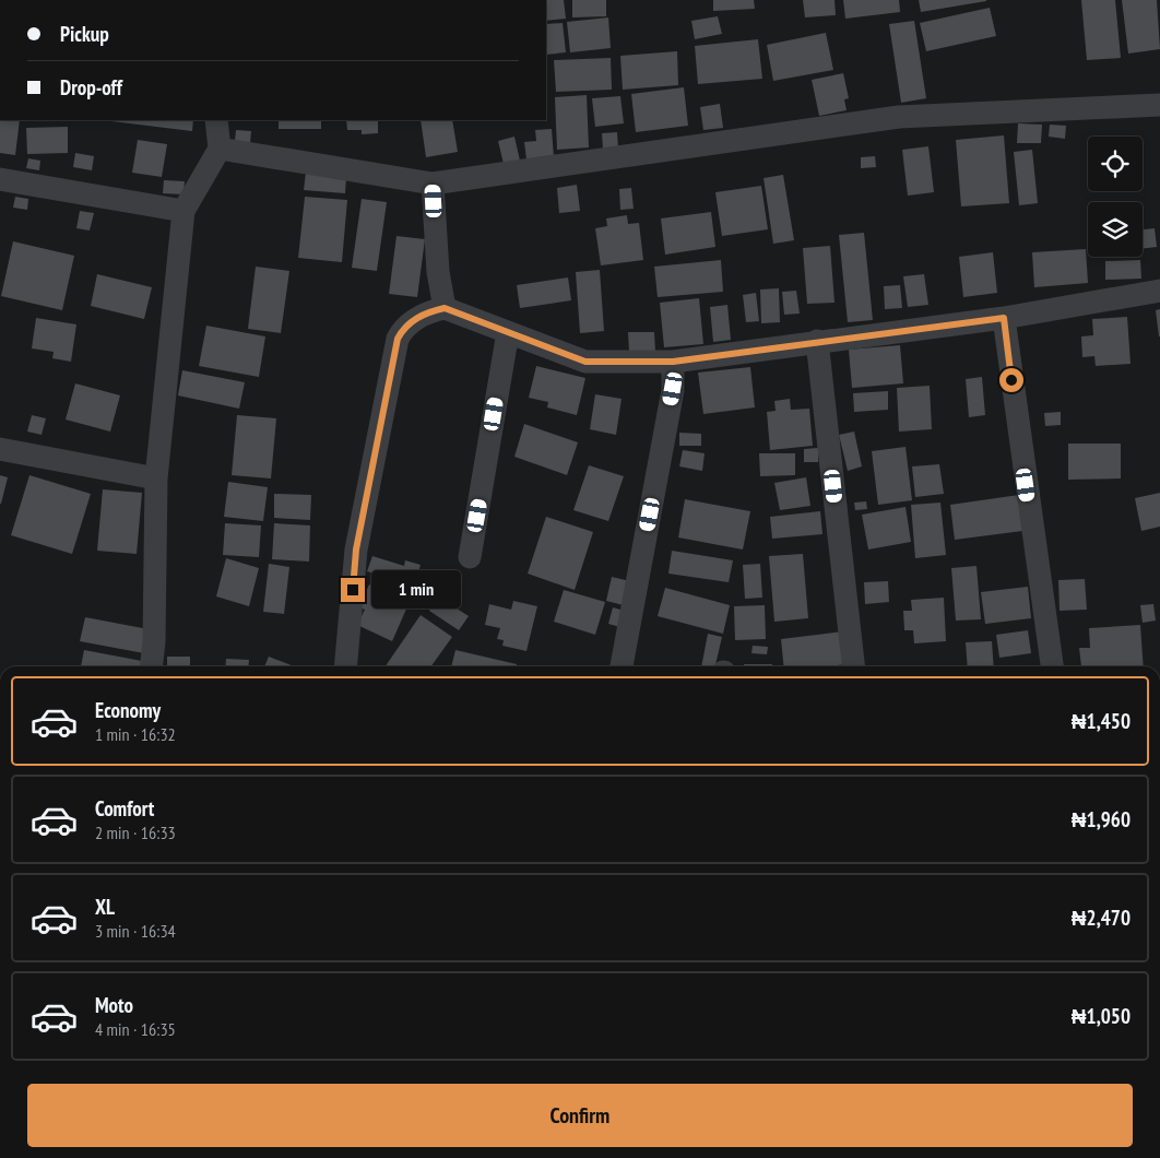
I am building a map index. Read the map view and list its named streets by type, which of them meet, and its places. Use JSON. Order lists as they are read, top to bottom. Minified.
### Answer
{"page":{"banner":["Pickup","Drop-off"],"bubble":"1 min","list":[{"name":"Economy","note":"1 min · 16:32","value":"₦1,450"},{"name":"Comfort","note":"2 min · 16:33","value":"₦1,960"},{"name":"XL","note":"3 min · 16:34","value":"₦2,470"},{"name":"Moto","note":"4 min · 16:35","value":"₦1,050"}],"buttons":"Confirm"}}
